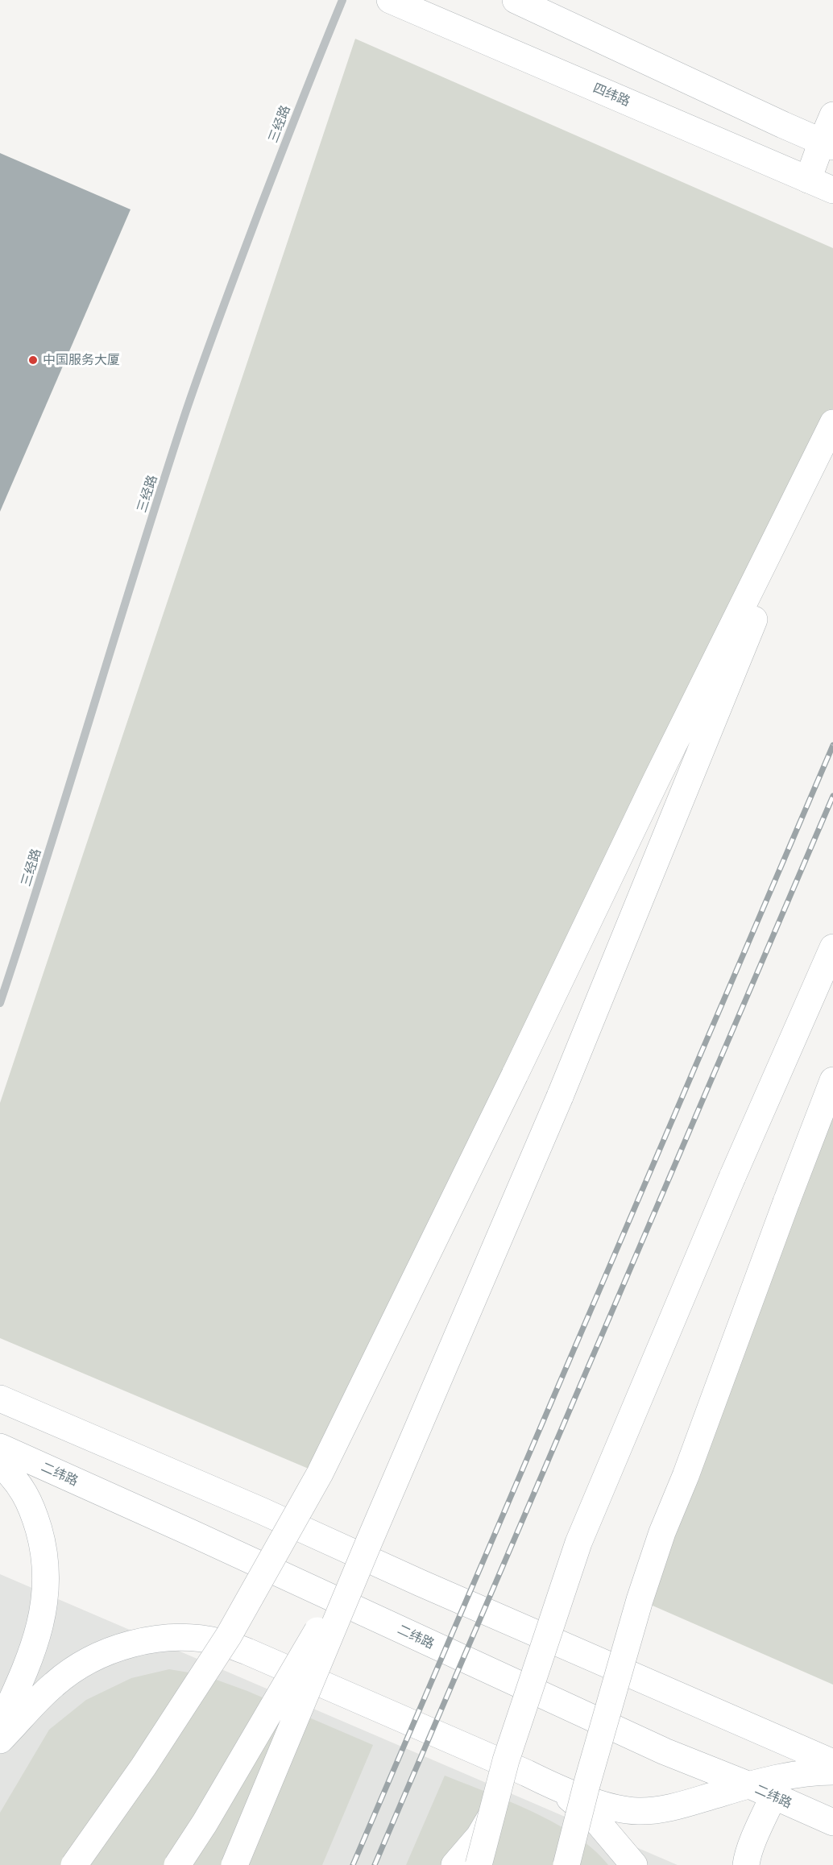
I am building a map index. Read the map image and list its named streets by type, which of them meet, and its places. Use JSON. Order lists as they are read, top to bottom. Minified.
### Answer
{"streets":{"main road":["四纬路","二纬路"],"street":["三经路"]},"places":["中国服务大厦"]}
